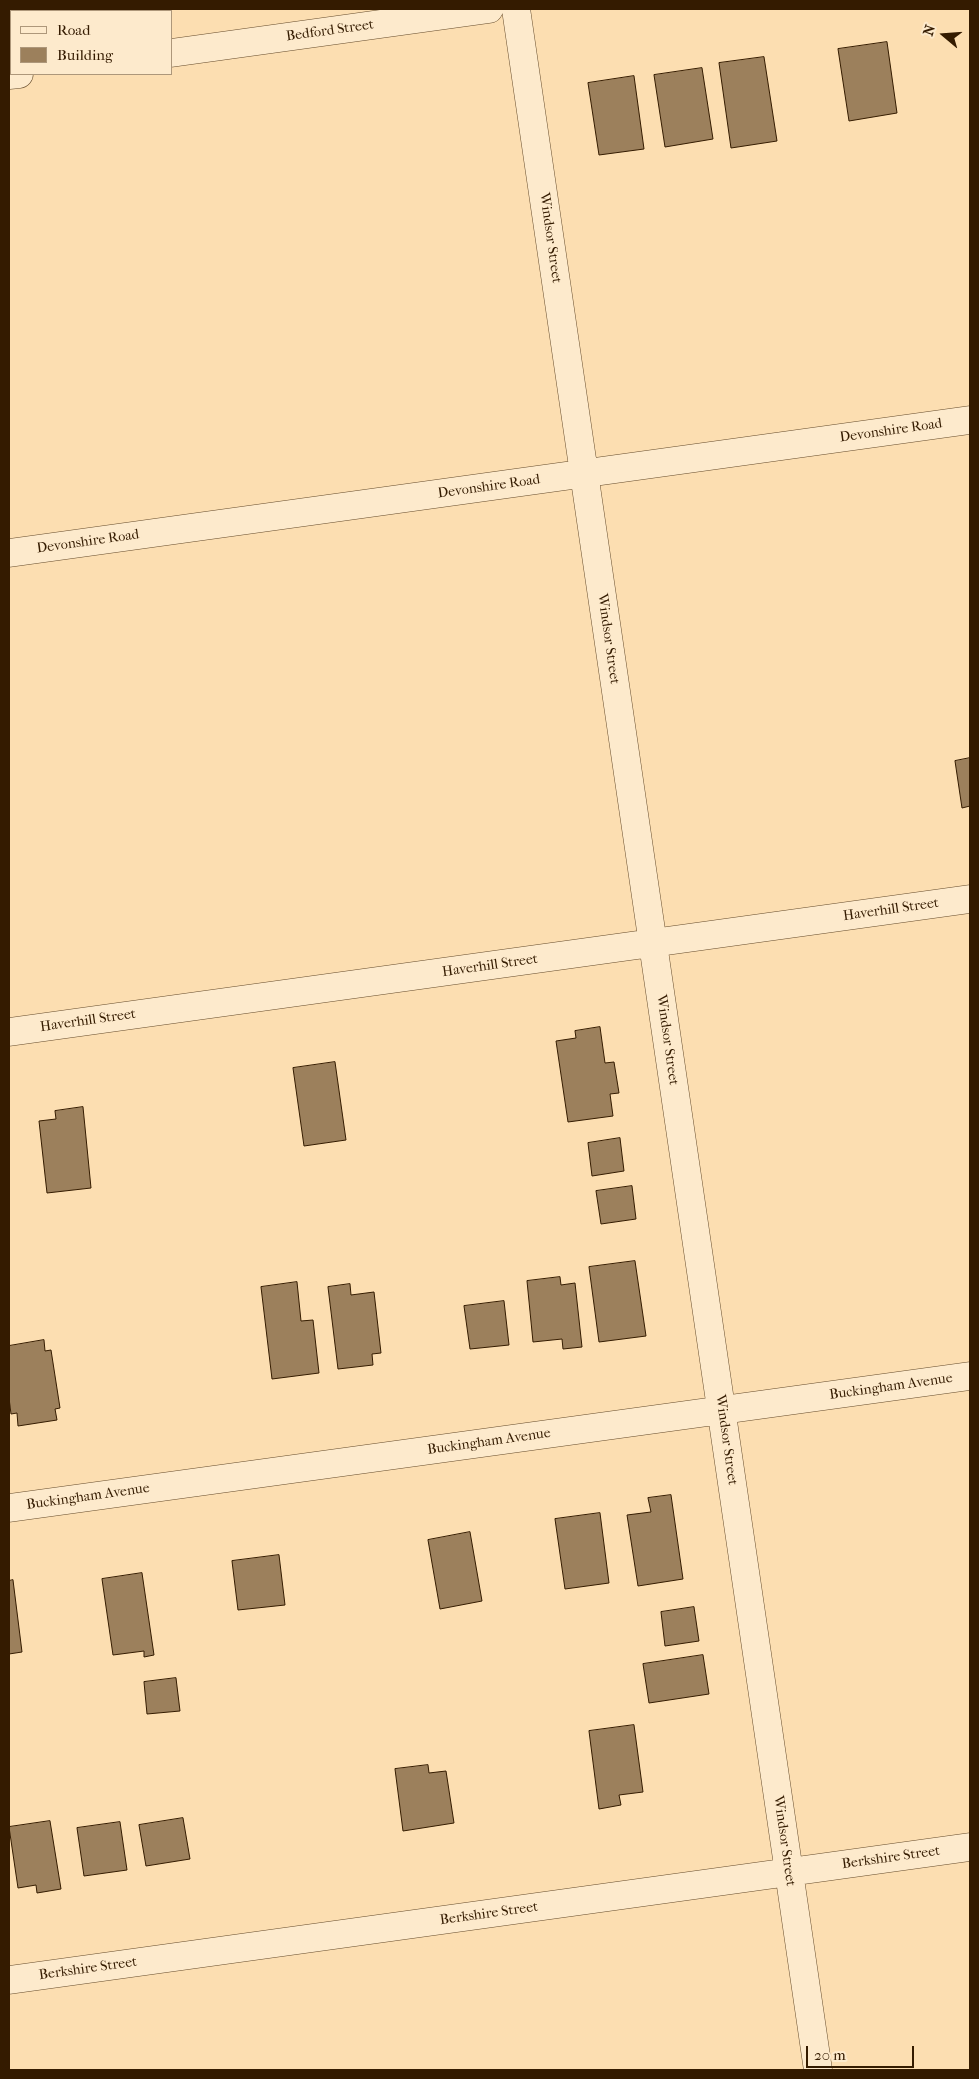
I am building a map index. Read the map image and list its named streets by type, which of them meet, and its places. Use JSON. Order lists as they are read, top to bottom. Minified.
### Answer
{"streets":{"street":["Bedford Street","Windsor Street","Devonshire Road","Haverhill Street","Buckingham Avenue","Berkshire Street"]},"crossings":[["Windsor Street","Devonshire Road"],["Windsor Street","Haverhill Street"],["Windsor Street","Buckingham Avenue"],["Windsor Street","Berkshire Street"]],"legend":["Road","Building"],"scale_bar":"20 m","north":"left"}
